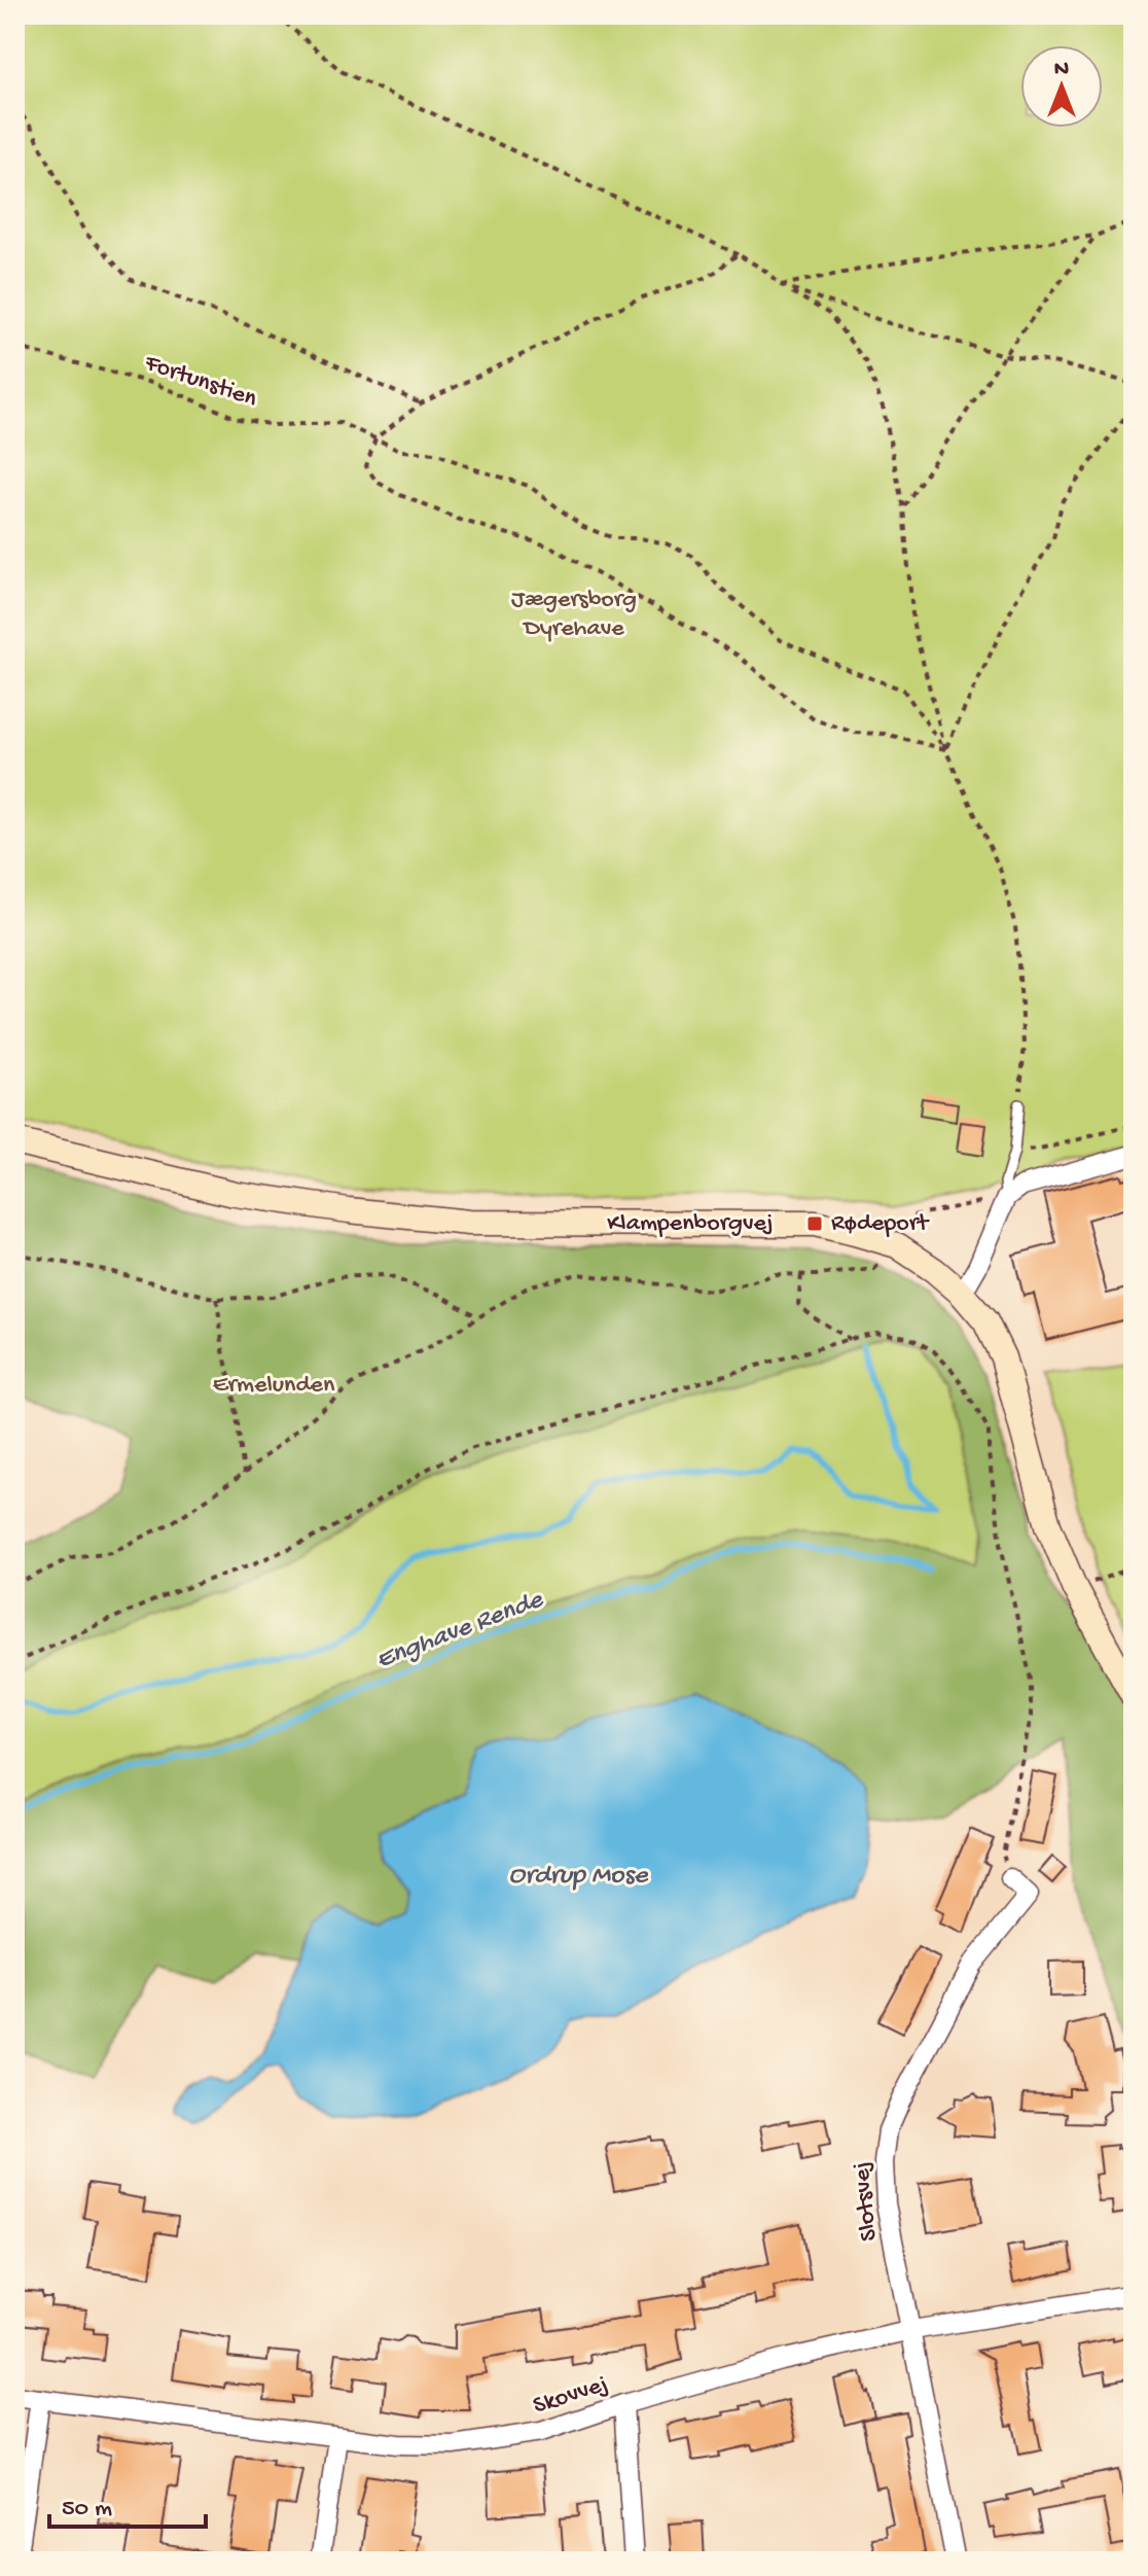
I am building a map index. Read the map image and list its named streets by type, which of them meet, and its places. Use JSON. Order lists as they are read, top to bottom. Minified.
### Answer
{"streets":{"street":["Klampenborgvej","Slotsvej","Skovvej"],"path":["Fortunstien"]},"crossings":[["Slotsvej","Skovvej"]],"water":["Enghave Rende","Ordrup Mose"],"parks":["Jægersborg Dyrehave","Ermelunden"],"places":{"transit":["Rødeport"]},"scale_bar":"50 m","north":"top"}
